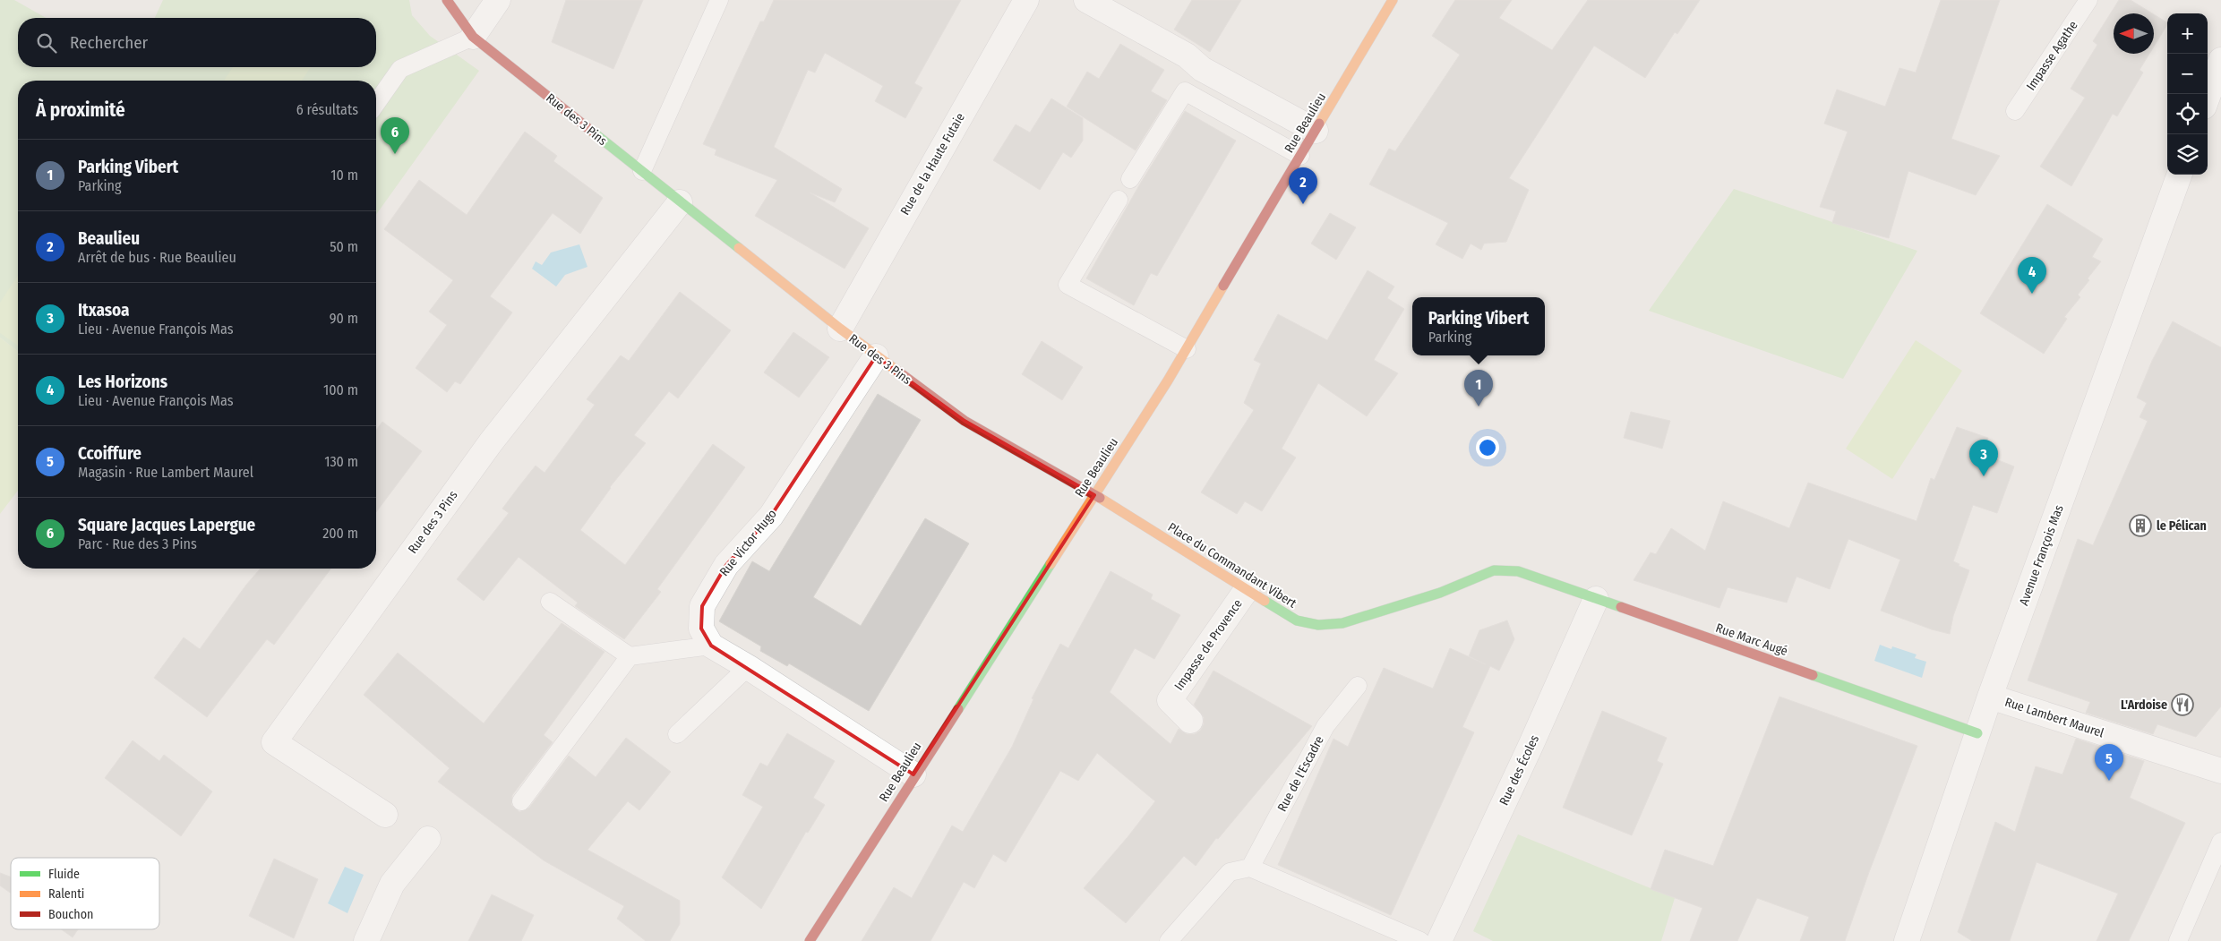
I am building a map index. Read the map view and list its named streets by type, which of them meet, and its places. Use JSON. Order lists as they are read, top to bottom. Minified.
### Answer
{"streets":{"street":["Rue des 3 Pins","Rue Beaulieu","Rue de la Haute Futaie","Rue Victor Hugo","Avenue François Mas","Place du Commandant Vibert","Rue Marc Augé","Impasse de Provence","Rue Lambert Maurel","Rue des Écoles"],"lane":["Impasse Agathe","Rue de l'Escadre"]},"crossings":[["Rue des 3 Pins","Rue Beaulieu"],["Rue des 3 Pins","Rue de la Haute Futaie"],["Rue des 3 Pins","Rue Victor Hugo"],["Rue des 3 Pins","Place du Commandant Vibert"],["Rue Beaulieu","Place du Commandant Vibert"],["Avenue François Mas","Rue Marc Augé"],["Avenue François Mas","Rue Lambert Maurel"],["Place du Commandant Vibert","Rue Marc Augé"],["Place du Commandant Vibert","Impasse de Provence"],["Rue Marc Augé","Rue des Écoles"]],"places":{"building":["le Pélican"],"restaurant":["L'Ardoise"]},"legend":["Fluide","Ralenti","Bouchon"],"north":"left","page":{"map_buttons":["+","−"],"search":"Rechercher","heading":["À proximité","6 résultats"],"pins":["6","2","4","1","3","5"],"list":[{"mark":"1","name":"Parking Vibert","note":"Parking","value":"10 m"},{"mark":"2","name":"Beaulieu","note":"Arrêt de bus · Rue Beaulieu","value":"50 m"},{"mark":"3","name":"Itxasoa","note":"Lieu · Avenue François Mas","value":"90 m"},{"mark":"4","name":"Les Horizons","note":"Lieu · Avenue François Mas","value":"100 m"},{"mark":"5","name":"Ccoiffure","note":"Magasin · Rue Lambert Maurel","value":"130 m"},{"mark":"6","name":"Square Jacques Lapergue","note":"Parc · Rue des 3 Pins","value":"200 m"}],"popup":["Parking Vibert","Parking"]}}
